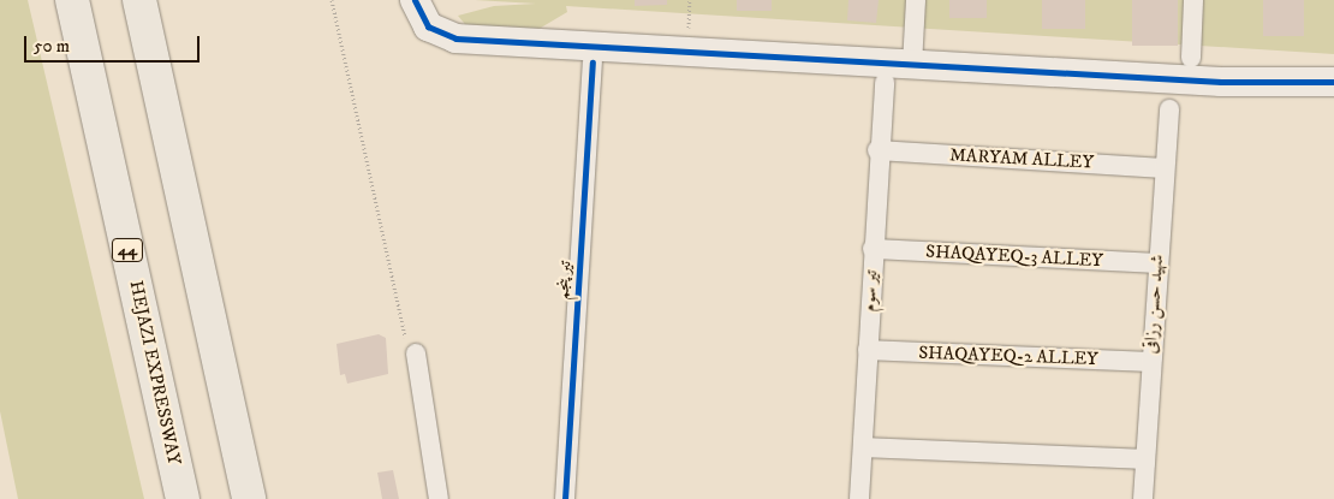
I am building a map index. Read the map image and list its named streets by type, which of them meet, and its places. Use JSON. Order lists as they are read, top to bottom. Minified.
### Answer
{"streets":{"highway":["44","HEJAZI EXPRESSWAY"],"street":["MARYAM ALLEY","SHAQAYEQ-3 ALLEY","تیر پنجم","تیر سوم","شهید حسن رزاقی","SHAQAYEQ-2 ALLEY"]},"crossings":[["MARYAM ALLEY","تیر سوم"],["MARYAM ALLEY","شهید حسن رزاقی"],["SHAQAYEQ-3 ALLEY","تیر سوم"],["SHAQAYEQ-3 ALLEY","شهید حسن رزاقی"],["تیر سوم","SHAQAYEQ-2 ALLEY"],["شهید حسن رزاقی","SHAQAYEQ-2 ALLEY"]],"scale_bar":"50 m"}
